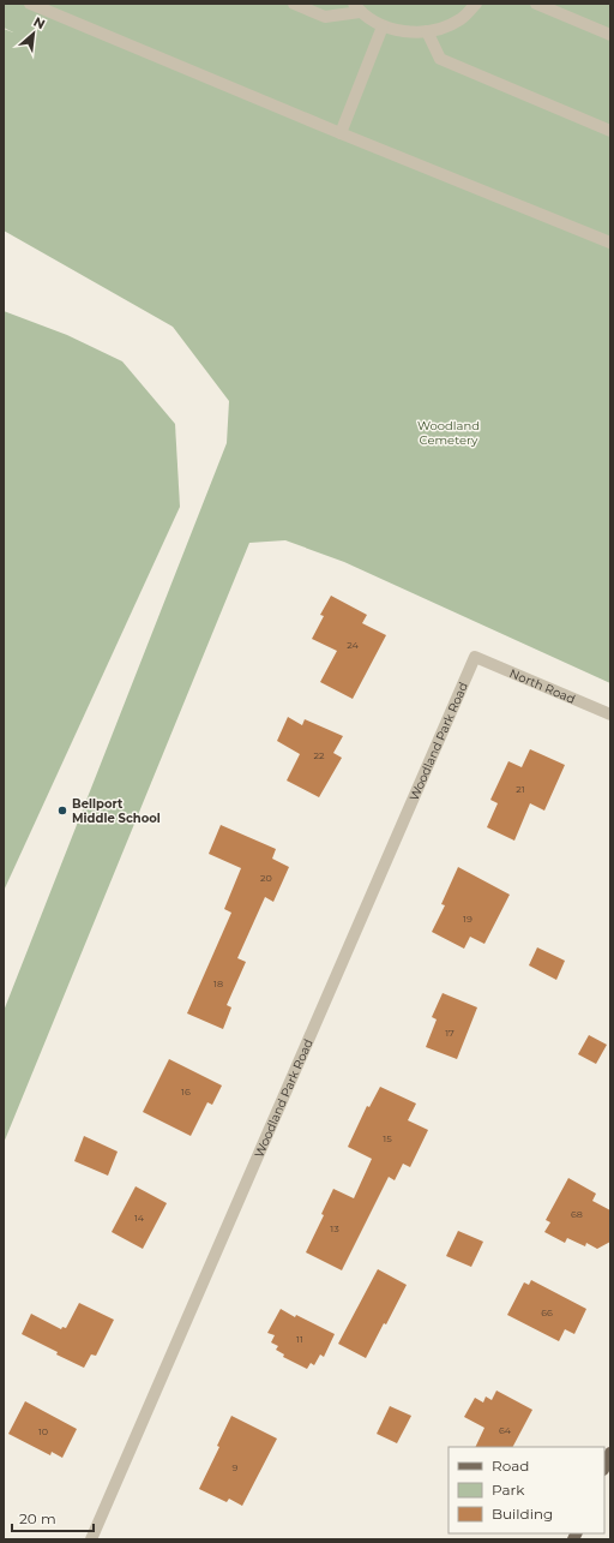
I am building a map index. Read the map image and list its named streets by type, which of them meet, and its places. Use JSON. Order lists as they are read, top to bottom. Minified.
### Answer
{"streets":{"street":["North Road","Woodland Park Road"]},"crossings":[["North Road","Woodland Park Road"]],"parks":["Woodland Cemetery"],"places":["Bellport Middle School"],"house_numbers":["24","22","21","20","19","18","17","16","15","68","14","13","66","11","64","10","9"],"legend":["Road","Park","Building"],"scale_bar":"20 m","north":"top right"}
